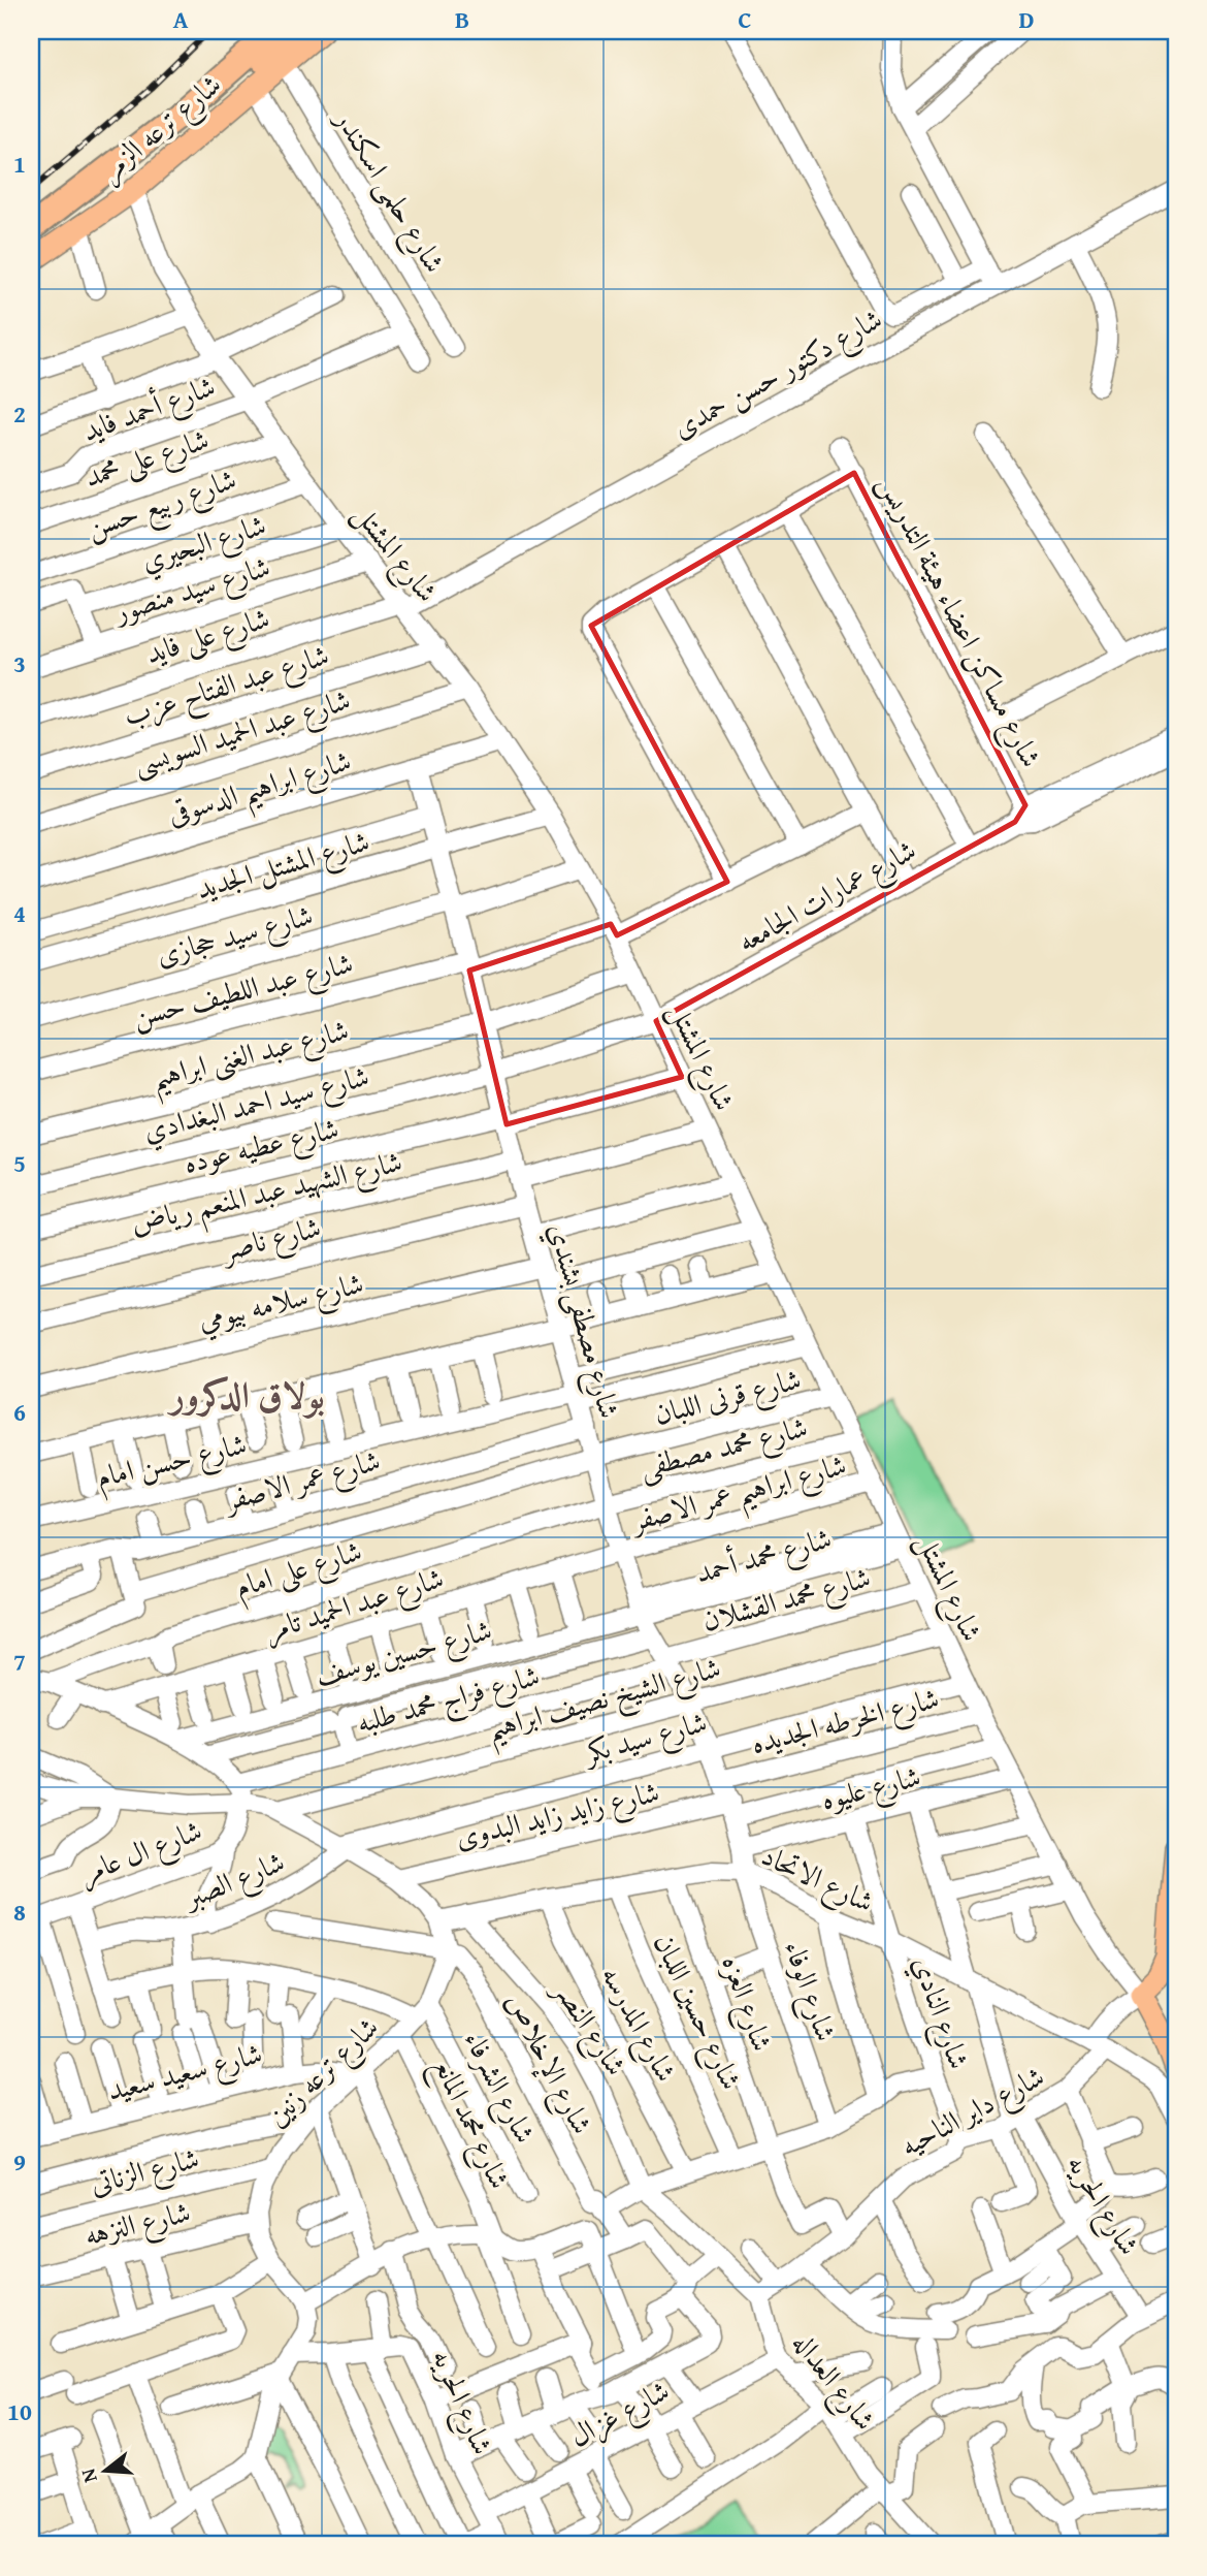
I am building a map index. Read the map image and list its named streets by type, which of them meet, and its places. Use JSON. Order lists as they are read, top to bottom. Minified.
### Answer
{"streets":{"main road":["شارع ترعه الزمر"],"street":["شارع حلمى اسكندر","شارع دكتور حسن حمدى","شارع أحمد فايد","شارع على محمد","شارع ربيع حسن","شارع البحيري","شارع المشتل","شارع سيد منصور","شارع مساكن اعضاء هيئة التدريس","شارع على فايد","شارع عبد الفتاح عزب","شارع عبد الحميد السويسى","شارع ابراهيم الدسوقى","شارع المشتل الجديد","شارع عمارات الجامعه","شارع سيد حجازى","شارع عبد اللطيف حسن","شارع عبد الغنى ابراهيم","شارع سيد احمد البغدادي","شارع عطيه عوده","شارع الشهيد عبد المنعم رياض","شارع ناصر","شارع سلامه بيومي","شارع مصطفى بشندي","شارع قرنى اللبان","شارع محمد مصطفى","شارع حسن امام","شارع عمر الاصفر","شارع ابراهيم عمر الاصفر","شارع محمد أحمد","شارع على امام","شارع محمد القشلان","شارع عبد الحميد تامر","شارع حسين يوسف","شارع الشيخ نصيف ابراهيم","شارع فراج محمد طلبه","شارع الخرطه الجديده","شارع سيد بكر","شارع عليوه","شارع زايد زايد البدوى","شارع ال عامر","شارع الاتحاد","شارع الصبر","شارع الوفاء","شارع العزه","شارع حسين اللبان","شارع النادي","شارع المدرسه","شارع النصر","شارع الإخلاص","شارع سعيد سعيد","شارع ترعه زنين","شارع الشرفاء","شارع داير الناحيه","شارع محمد المانع","شارع الزناتى","شارع الحريه","شارع النزهه","شارع العداله","شارع غزال"]},"crossings":[["شارع ترعه الزمر","شارع حلمى اسكندر"],["شارع ترعه الزمر","شارع المشتل"],["شارع دكتور حسن حمدى","شارع المشتل"],["شارع دكتور حسن حمدى","شارع على فايد"],["شارع أحمد فايد","شارع المشتل"],["شارع على محمد","شارع المشتل"],["شارع ربيع حسن","شارع المشتل"],["شارع البحيري","شارع المشتل"],["شارع المشتل","شارع سيد منصور"],["شارع المشتل","شارع على فايد"],["شارع المشتل","شارع عبد الفتاح عزب"],["شارع المشتل","شارع عبد الحميد السويسى"],["شارع المشتل","شارع ابراهيم الدسوقى"],["شارع المشتل","شارع المشتل الجديد"],["شارع المشتل","شارع عمارات الجامعه"],["شارع المشتل","شارع سيد حجازى"],["شارع المشتل","شارع عبد اللطيف حسن"],["شارع المشتل","شارع عبد الغنى ابراهيم"],["شارع المشتل","شارع عطيه عوده"],["شارع المشتل","شارع سلامه بيومي"],["شارع المشتل","شارع قرنى اللبان"],["شارع المشتل","شارع محمد مصطفى"],["شارع المشتل","شارع ابراهيم عمر الاصفر"],["شارع المشتل","شارع محمد أحمد"],["شارع المشتل","شارع محمد القشلان"],["شارع المشتل","شارع الشيخ نصيف ابراهيم"],["شارع المشتل","شارع الخرطه الجديده"],["شارع المشتل","شارع سيد بكر"],["شارع المشتل","شارع عليوه"],["شارع المشتل","شارع زايد زايد البدوى"],["شارع المشتل","شارع داير الناحيه"],["شارع مساكن اعضاء هيئة التدريس","شارع عمارات الجامعه"],["شارع ابراهيم الدسوقى","شارع مصطفى بشندي"],["شارع المشتل الجديد","شارع مصطفى بشندي"],["شارع عمارات الجامعه","شارع سيد احمد البغدادي"],["شارع عمارات الجامعه","شارع مصطفى بشندي"],["شارع سيد حجازى","شارع مصطفى بشندي"],["شارع عبد اللطيف حسن","شارع مصطفى بشندي"],["شارع عبد الغنى ابراهيم","شارع مصطفى بشندي"],["شارع سيد احمد البغدادي","شارع مصطفى بشندي"],["شارع عطيه عوده","شارع مصطفى بشندي"],["شارع الشهيد عبد المنعم رياض","شارع مصطفى بشندي"],["شارع ناصر","شارع مصطفى بشندي"],["شارع سلامه بيومي","شارع مصطفى بشندي"],["شارع مصطفى بشندي","شارع قرنى اللبان"],["شارع مصطفى بشندي","شارع محمد مصطفى"],["شارع مصطفى بشندي","شارع حسن امام"],["شارع مصطفى بشندي","شارع عمر الاصفر"],["شارع مصطفى بشندي","شارع ابراهيم عمر الاصفر"],["شارع مصطفى بشندي","شارع محمد أحمد"],["شارع مصطفى بشندي","شارع على امام"],["شارع مصطفى بشندي","شارع محمد القشلان"],["شارع مصطفى بشندي","شارع عبد الحميد تامر"],["شارع مصطفى بشندي","شارع حسين يوسف"],["شارع مصطفى بشندي","شارع الشيخ نصيف ابراهيم"],["شارع مصطفى بشندي","شارع فراج محمد طلبه"],["شارع مصطفى بشندي","شارع الخرطه الجديده"],["شارع مصطفى بشندي","شارع سيد بكر"],["شارع مصطفى بشندي","شارع عليوه"],["شارع مصطفى بشندي","شارع زايد زايد البدوى"],["شارع مصطفى بشندي","شارع الاتحاد"],["شارع مصطفى بشندي","شارع الوفاء"],["شارع محمد مصطفى","شارع على امام"],["شارع ابراهيم عمر الاصفر","شارع عبد الحميد تامر"],["شارع محمد أحمد","شارع حسين يوسف"],["شارع محمد القشلان","شارع فراج محمد طلبه"],["شارع سيد بكر","شارع الصبر"],["شارع عليوه","شارع النادي"],["شارع الاتحاد","شارع الوفاء"],["شارع الاتحاد","شارع العزه"],["شارع الاتحاد","شارع حسين اللبان"],["شارع الاتحاد","شارع النادي"],["شارع الاتحاد","شارع المدرسه"],["شارع الاتحاد","شارع النصر"],["شارع الاتحاد","شارع داير الناحيه"],["شارع العزه","شارع داير الناحيه"],["شارع النادي","شارع داير الناحيه"],["شارع الإخلاص","شارع ترعه زنين"],["شارع سعيد سعيد","شارع ترعه زنين"],["شارع ترعه زنين","شارع الشرفاء"],["شارع ترعه زنين","شارع محمد المانع"],["شارع ترعه زنين","شارع الزناتى"],["شارع ترعه زنين","شارع النزهه"],["شارع داير الناحيه","شارع الحريه"],["شارع داير الناحيه","شارع العداله"],["شارع الحريه","شارع غزال"],["شارع العداله","شارع غزال"]],"districts":["بولاق الدكرور"],"north":"left","grid":{"columns":["A","B","C","D"],"rows":["1","2","3","4","5","6","7","8","9","10"]}}
